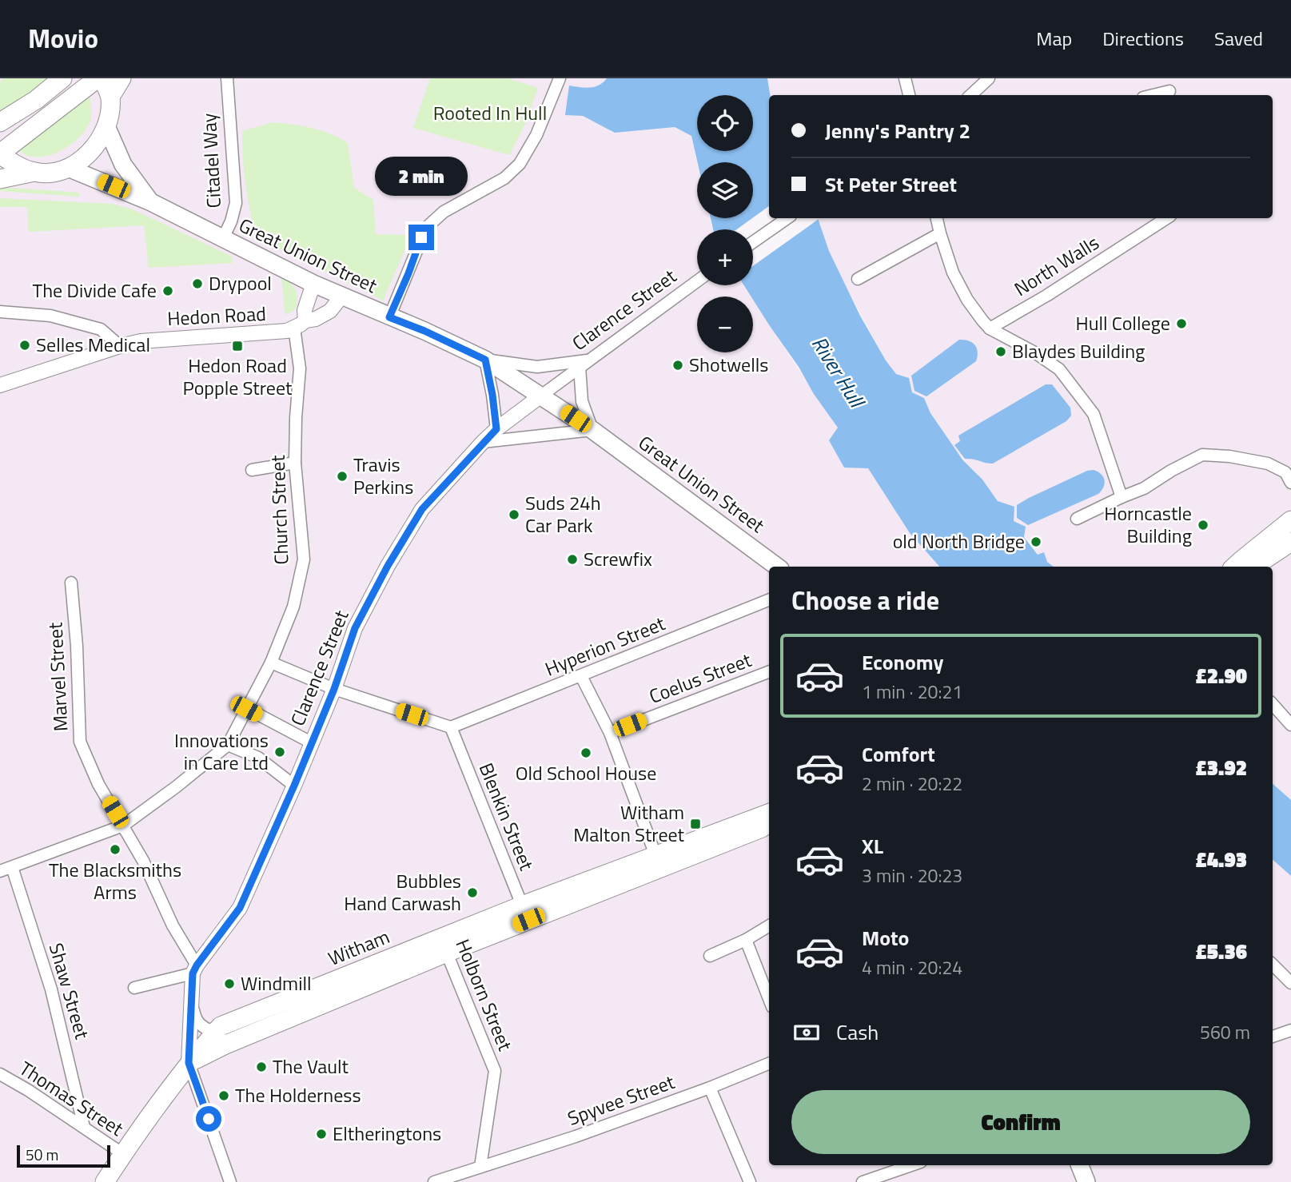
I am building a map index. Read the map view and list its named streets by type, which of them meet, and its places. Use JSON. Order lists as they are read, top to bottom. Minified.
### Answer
{"streets":{"highway":["Witham"],"main road":["Great Union Street"],"street":["Citadel Way","North Walls","Clarence Street","Hedon Road","Church Street","Hyperion Street","Marvel Street","Coelus Street","Blenkin Street","Shaw Street","Holborn Street","Thomas Street","Spyvee Street"]},"crossings":[["Citadel Way","Great Union Street"],["Great Union Street","Clarence Street"],["Great Union Street","Hedon Road"],["Clarence Street","Marvel Street"],["Hedon Road","Church Street"],["Church Street","Marvel Street"],["Church Street","Shaw Street"],["Hyperion Street","Blenkin Street"],["Blenkin Street","Witham"],["Witham","Holborn Street"],["Shaw Street","Thomas Street"],["Holborn Street","Spyvee Street"]],"water":["River Hull"],"parks":["Rooted In Hull"],"places":{"other":["Drypool","The Divide Cafe","Hull College","Selles Medical","Blaydes Building","Shotwells","Travis Perkins","Suds 24h Car Park","Horncastle Building","old North Bridge","Screwfix","Innovations in Care Ltd","Old School House","The Blacksmiths Arms","Bubbles Hand Carwash","Windmill","The Vault","The Holderness","Eltheringtons"],"transit":["Hedon Road Popple Street","Witham Malton Street"]},"scale_bar":"50 m","page":{"header":"Movio","nav":["Map","Directions","Saved"],"map_buttons":["+","−"],"banner":["Jenny's Pantry 2","St Peter Street"],"bubble":"2 min","heading":"Choose a ride","list":[{"name":"Economy","note":"1 min · 20:21","value":"£2.90"},{"name":"Comfort","note":"2 min · 20:22","value":"£3.92"},{"name":"XL","note":"3 min · 20:23","value":"£4.93"},{"name":"Moto","note":"4 min · 20:24","value":"£5.36"}],"pay":["Cash","560 m"],"buttons":"Confirm","scale":"50 m"}}
